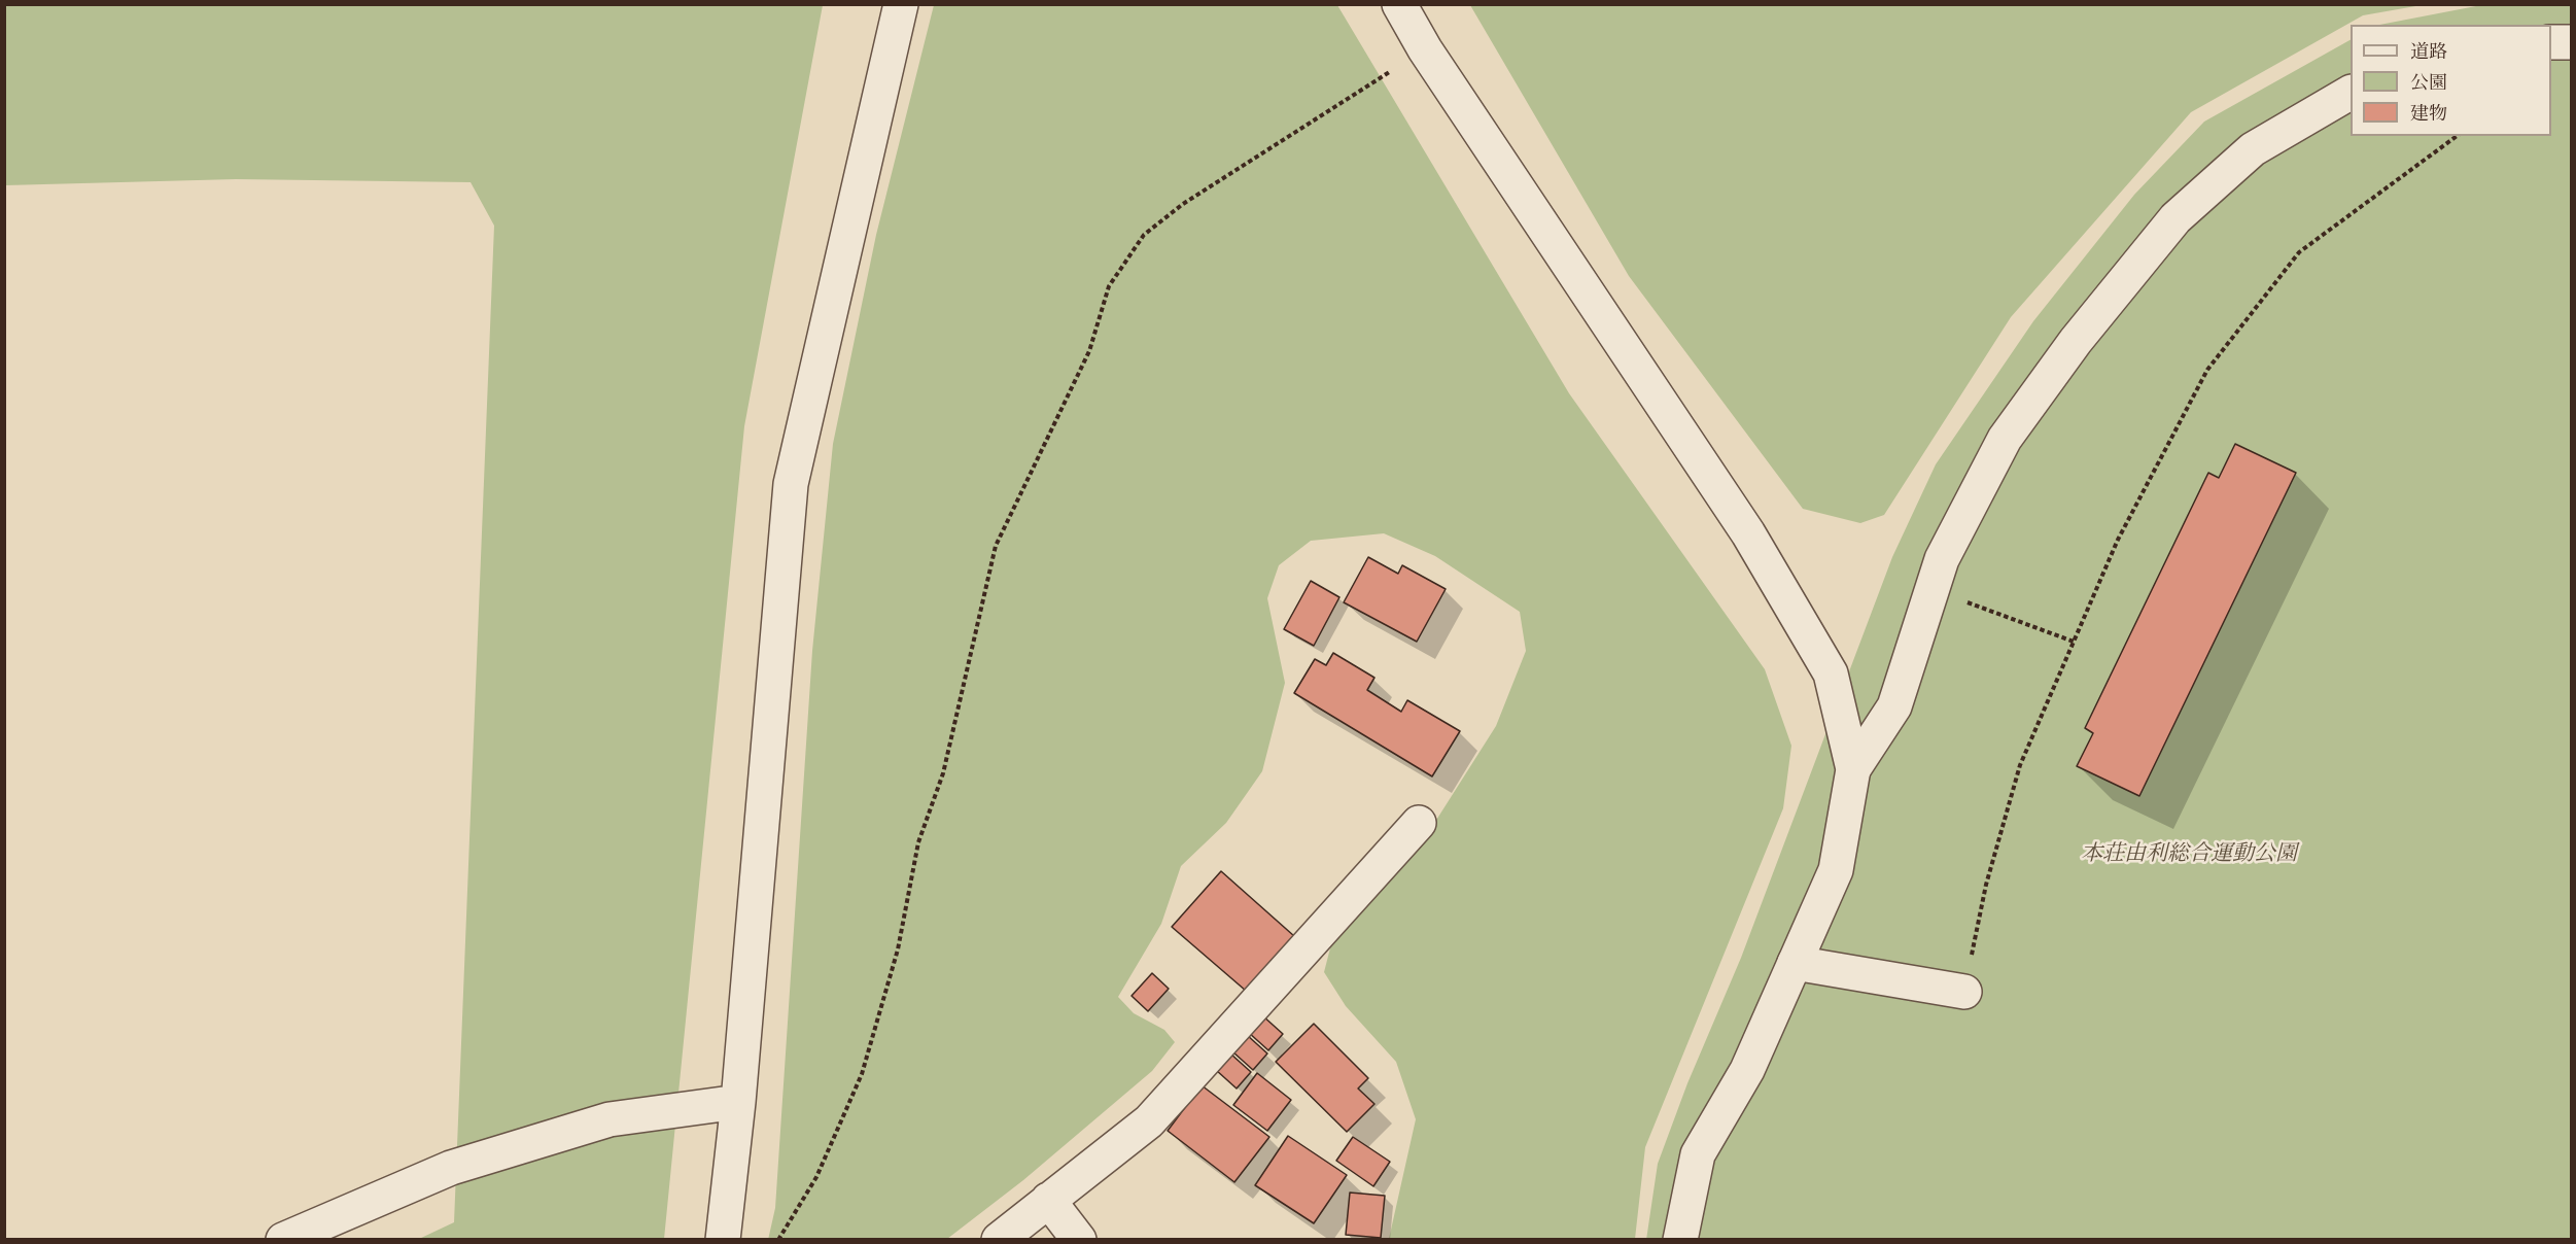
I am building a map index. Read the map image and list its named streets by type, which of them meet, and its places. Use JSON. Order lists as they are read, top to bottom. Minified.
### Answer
{"parks":["本荘由利総合運動公園"],"legend":["道路","公園","建物"]}
